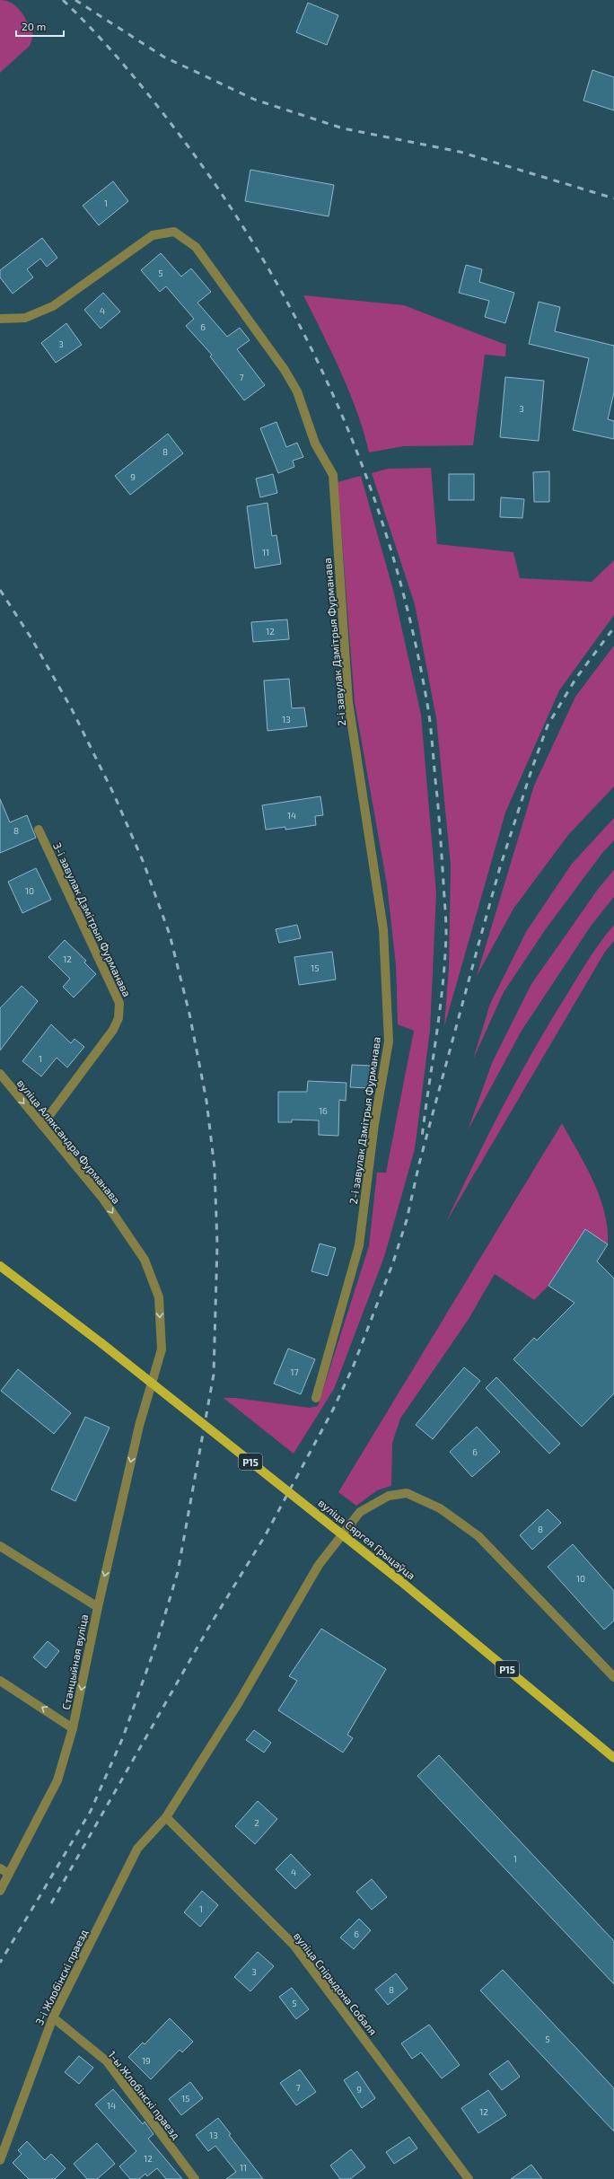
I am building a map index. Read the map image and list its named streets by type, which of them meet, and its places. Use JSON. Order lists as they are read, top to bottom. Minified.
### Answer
{"streets":{"main road":["Р15","вуліца Сяргея Грыцаўца"],"street":["2-і завулак Дзмітрыя Фурманава","3-і завулак Дзмітрыя Фурманава","вуліца Аляксандра Фурманава","Станцыйная вуліца","3-і Жлобінскі праезд","вуліца Спірыдона Собаля","1-ы Жлобінскі праезд"]},"crossings":[["3-і завулак Дзмітрыя Фурманава","вуліца Аляксандра Фурманава"],["вуліца Аляксандра Фурманава","Станцыйная вуліца"],["3-і Жлобінскі праезд","вуліца Спірыдона Собаля"],["3-і Жлобінскі праезд","1-ы Жлобінскі праезд"]],"one_way":["вуліца Аляксандра Фурманава","Станцыйная вуліца"],"house_numbers":["1","5","4","6","3","7","3","8","9","11","12","13","14","8","10","12","15","1","16","17","6","8","10","2","1","4","1","6","3","8","5","5","19","7","9","15","14","12","13","12","11"],"scale_bar":"20 m"}
